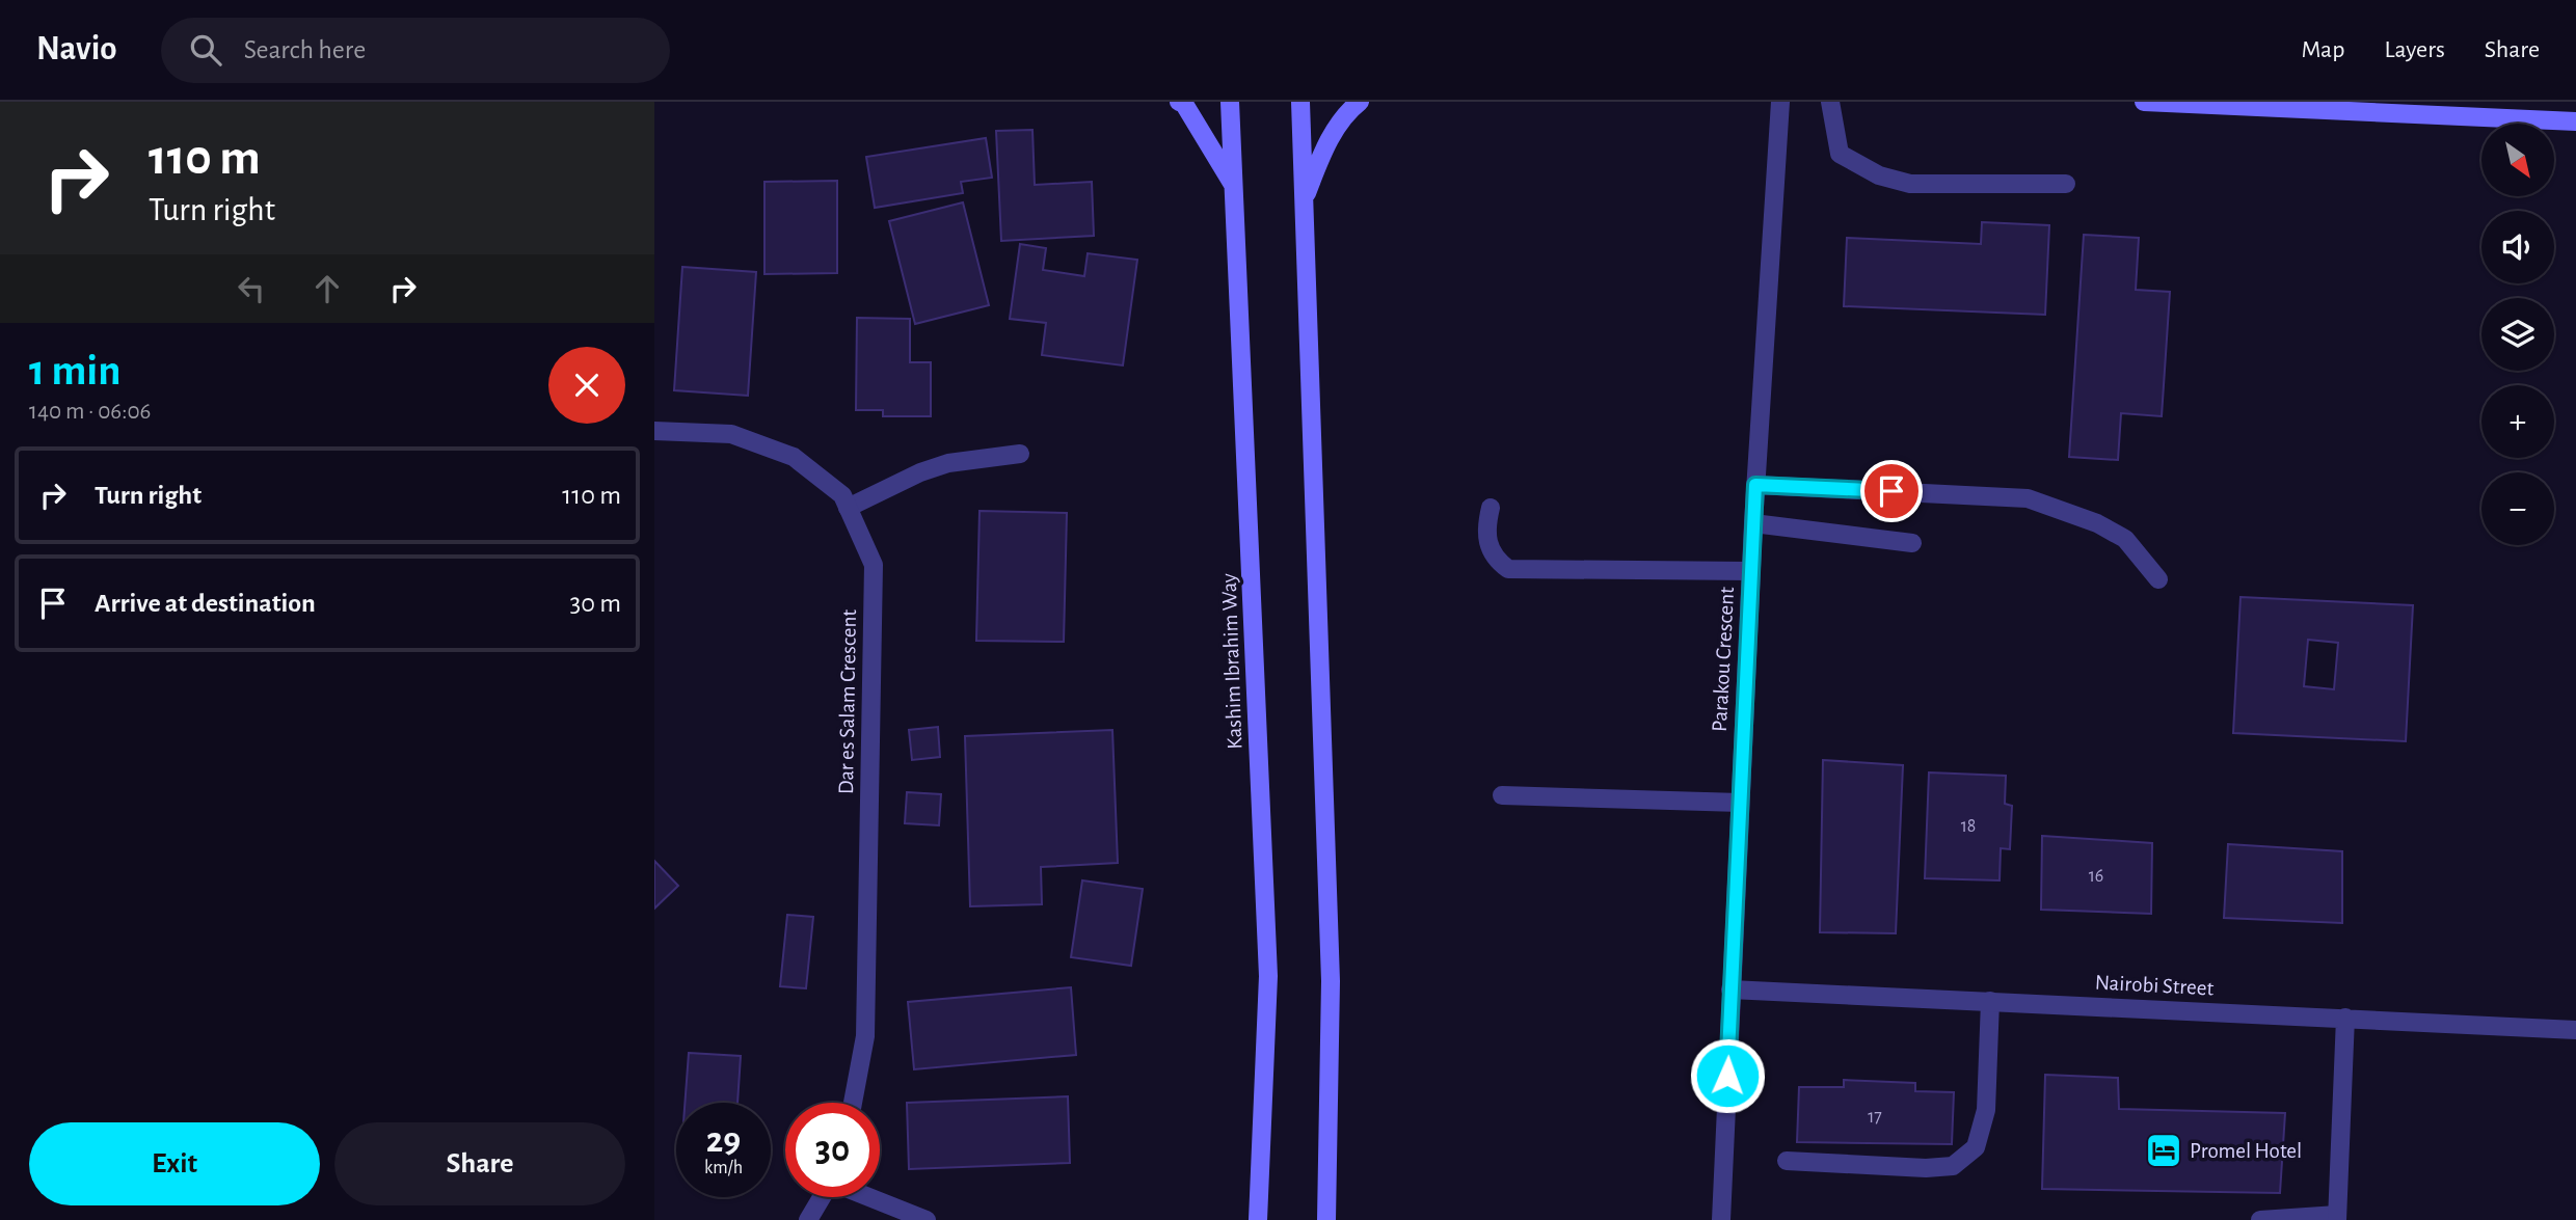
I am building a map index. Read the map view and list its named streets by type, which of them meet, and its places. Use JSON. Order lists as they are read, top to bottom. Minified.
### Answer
{"streets":{"main road":["Kashim Ibrahim Way"],"street":["Parakou Crescent","Dar es Salam Crescent","Nairobi Street"]},"crossings":[["Parakou Crescent","Nairobi Street"]],"places":{"hotel":["Promel Hotel"]},"house_numbers":["18","16","17"],"north":"bottom right","page":{"header":"Navio","search":"Search here","nav":["Map","Layers","Share"],"turn":["110 m","Turn right"],"map_buttons":["+","−"],"heading":["1 min","140 m · 06:06"],"list":[{"name":"Turn right","value":"110 m"},{"name":"Arrive at destination","value":"30 m"}],"speed":"29 km/h","limit":"30","buttons":["Exit","Share"]}}
